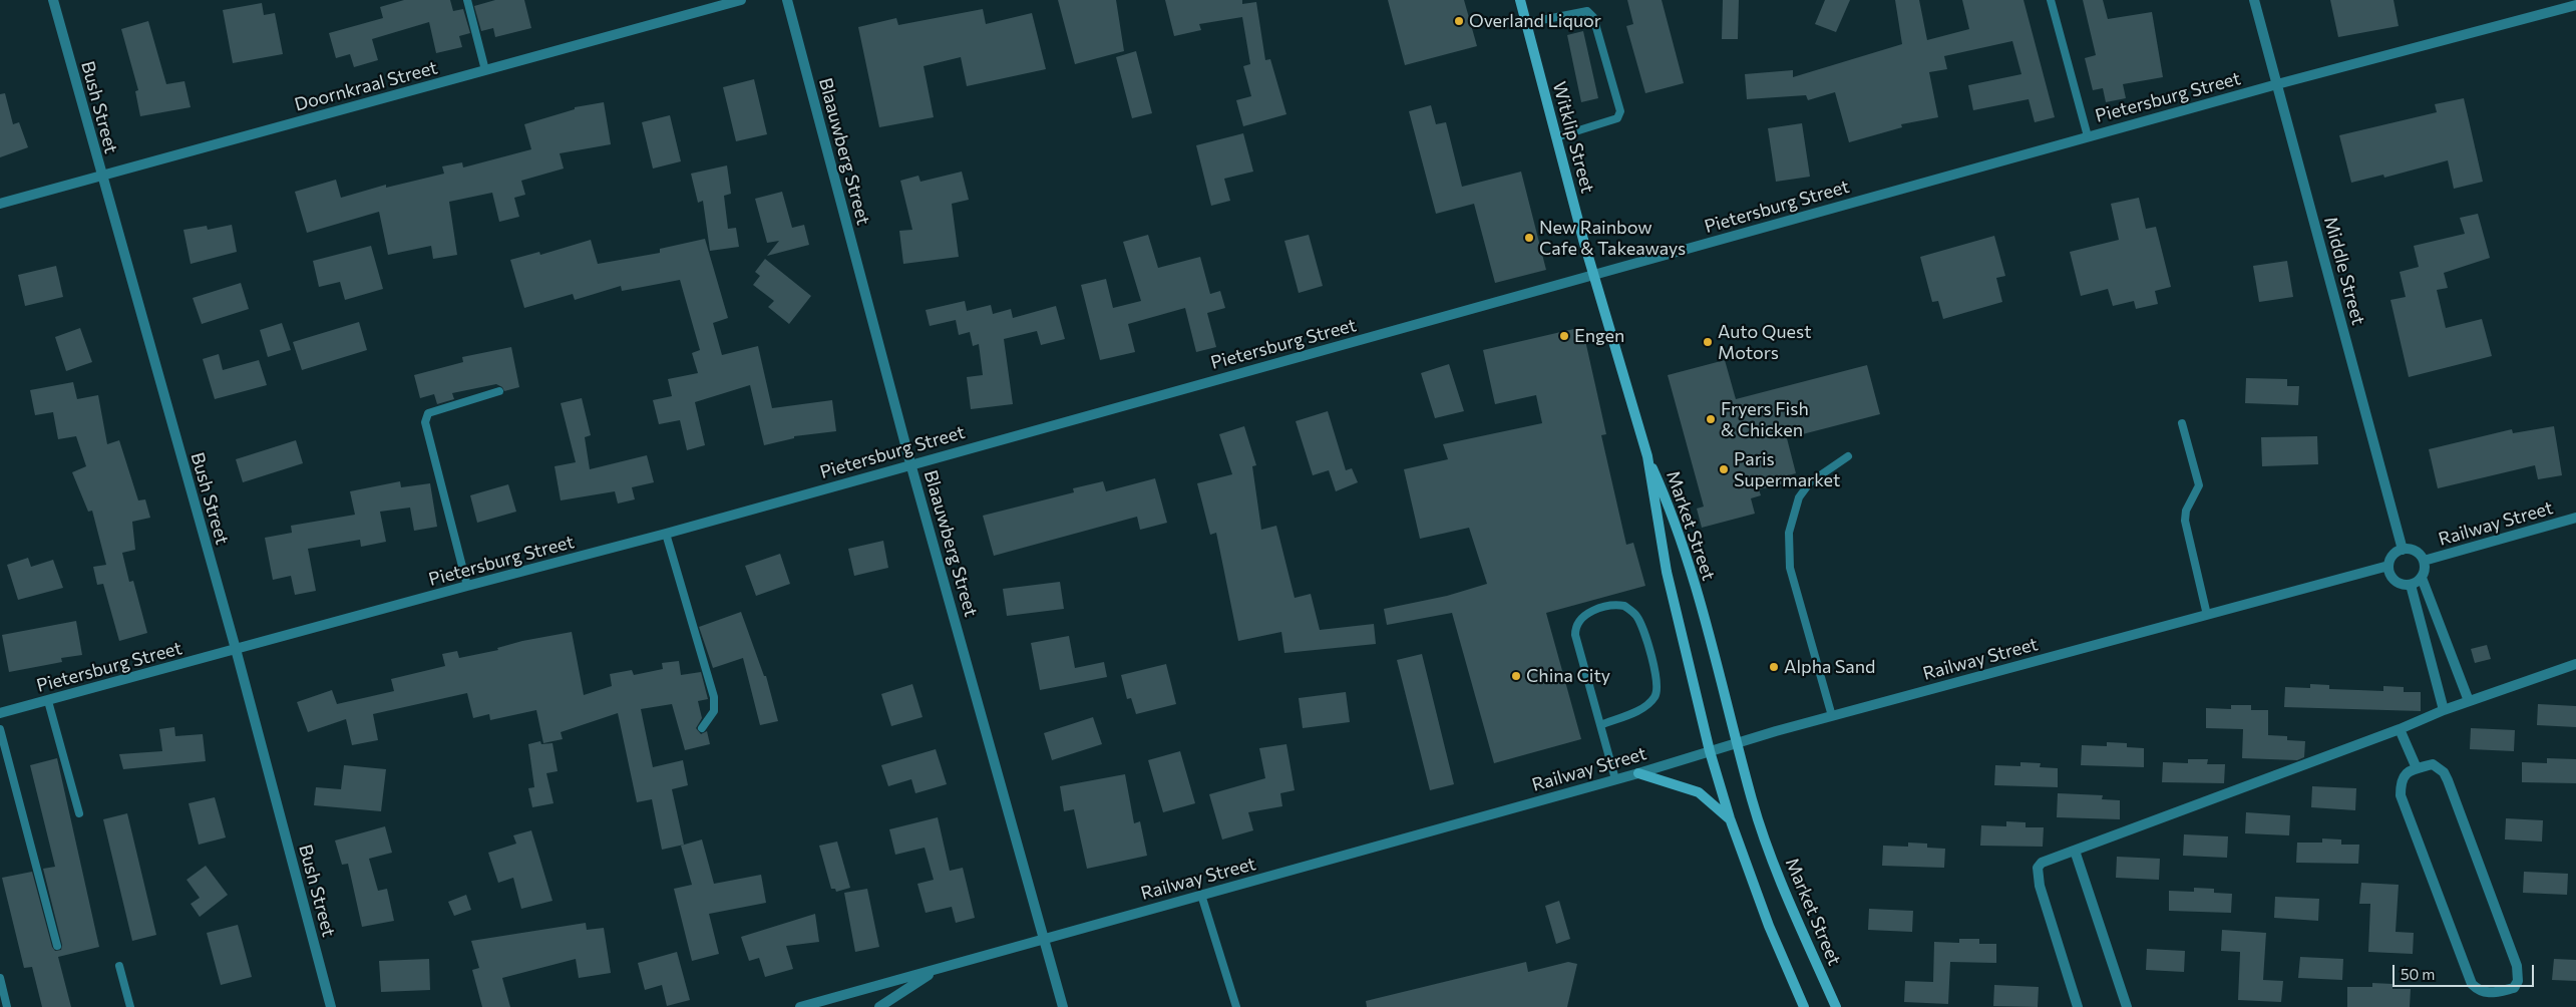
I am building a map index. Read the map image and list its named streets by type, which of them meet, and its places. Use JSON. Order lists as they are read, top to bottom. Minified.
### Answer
{"streets":{"main road":["Witklip Street","Market Street"],"street":["Doornkraal Street","Pietersburg Street","Bush Street","Blaauwberg Street","Middle Street","Railway Street"]},"crossings":[["Doornkraal Street","Bush Street"],["Pietersburg Street","Bush Street"],["Pietersburg Street","Witklip Street"],["Pietersburg Street","Blaauwberg Street"],["Pietersburg Street","Middle Street"],["Witklip Street","Market Street"],["Blaauwberg Street","Railway Street"],["Middle Street","Railway Street"],["Railway Street","Market Street"]],"places":["Overland Liquor","New Rainbow Cafe & Takeaways","Engen","Auto Quest Motors","Fryers Fish & Chicken","Paris Supermarket","Alpha Sand","China City"],"scale_bar":"50 m"}
